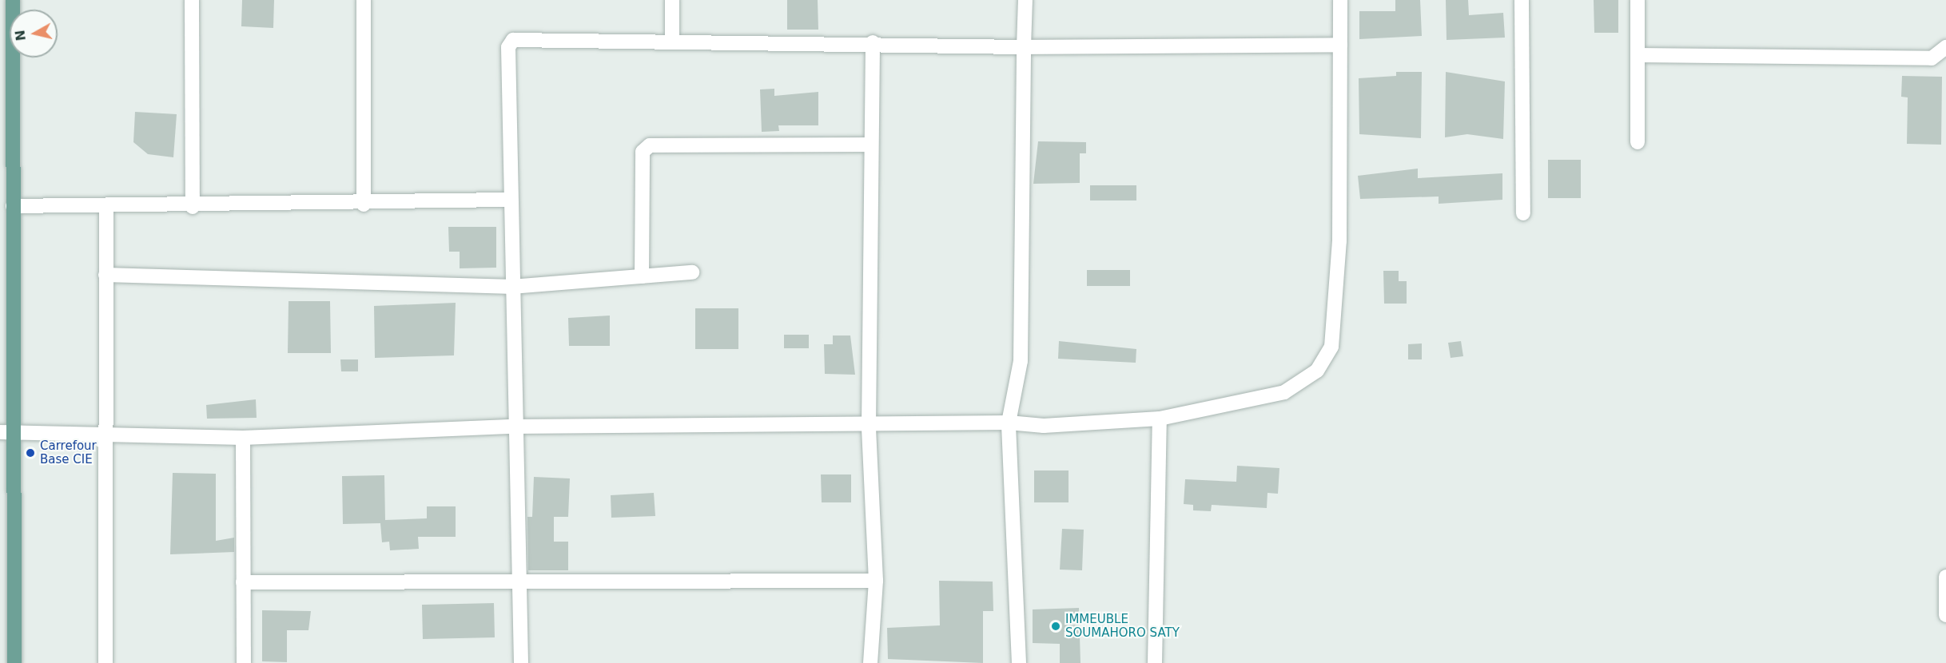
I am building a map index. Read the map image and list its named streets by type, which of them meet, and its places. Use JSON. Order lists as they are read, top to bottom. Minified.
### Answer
{"places":["Carrefour Base CIE","IMMEUBLE SOUMAHORO SATY"],"north":"left"}
